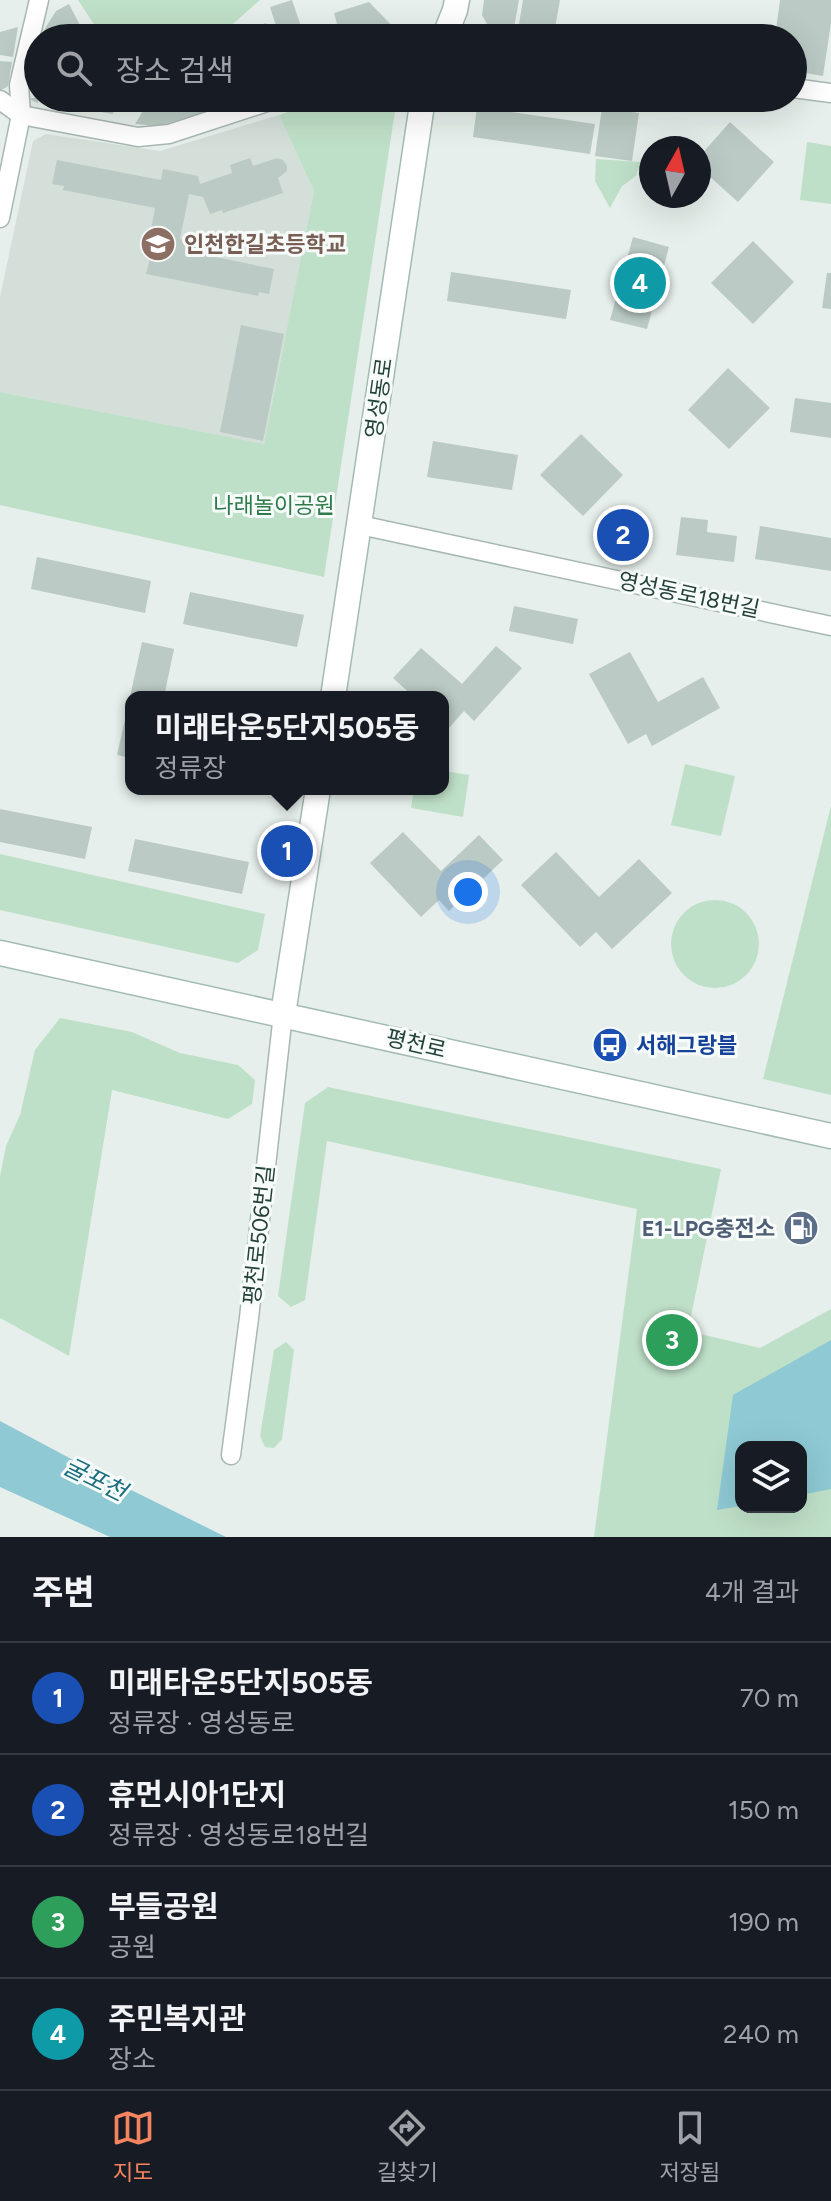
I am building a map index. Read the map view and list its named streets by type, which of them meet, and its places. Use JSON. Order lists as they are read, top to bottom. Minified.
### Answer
{"streets":{"street":["영성동로","영성동로18번길","평천로","평천로506번길"]},"crossings":[["영성동로","영성동로18번길"],["평천로","평천로506번길"]],"water":["굴포천"],"parks":["나래놀이공원"],"places":{"school or university":["인천한길초등학교"],"bus stop":["서해그랑블"],"fuel station":["E1-LPG충전소"]},"north":"top","page":{"search":"장소 검색","pins":["4","2","1","3"],"popup":["미래타운5단지505동","정류장"],"heading":["주변","4개 결과"],"list":[{"mark":"1","name":"미래타운5단지505동","note":"정류장 · 영성동로","value":"70 m"},{"mark":"2","name":"휴먼시아1단지","note":"정류장 · 영성동로18번길","value":"150 m"},{"mark":"3","name":"부들공원","note":"공원","value":"190 m"},{"mark":"4","name":"주민복지관","note":"장소","value":"240 m"}],"nav":["지도","길찾기","저장됨"]}}
